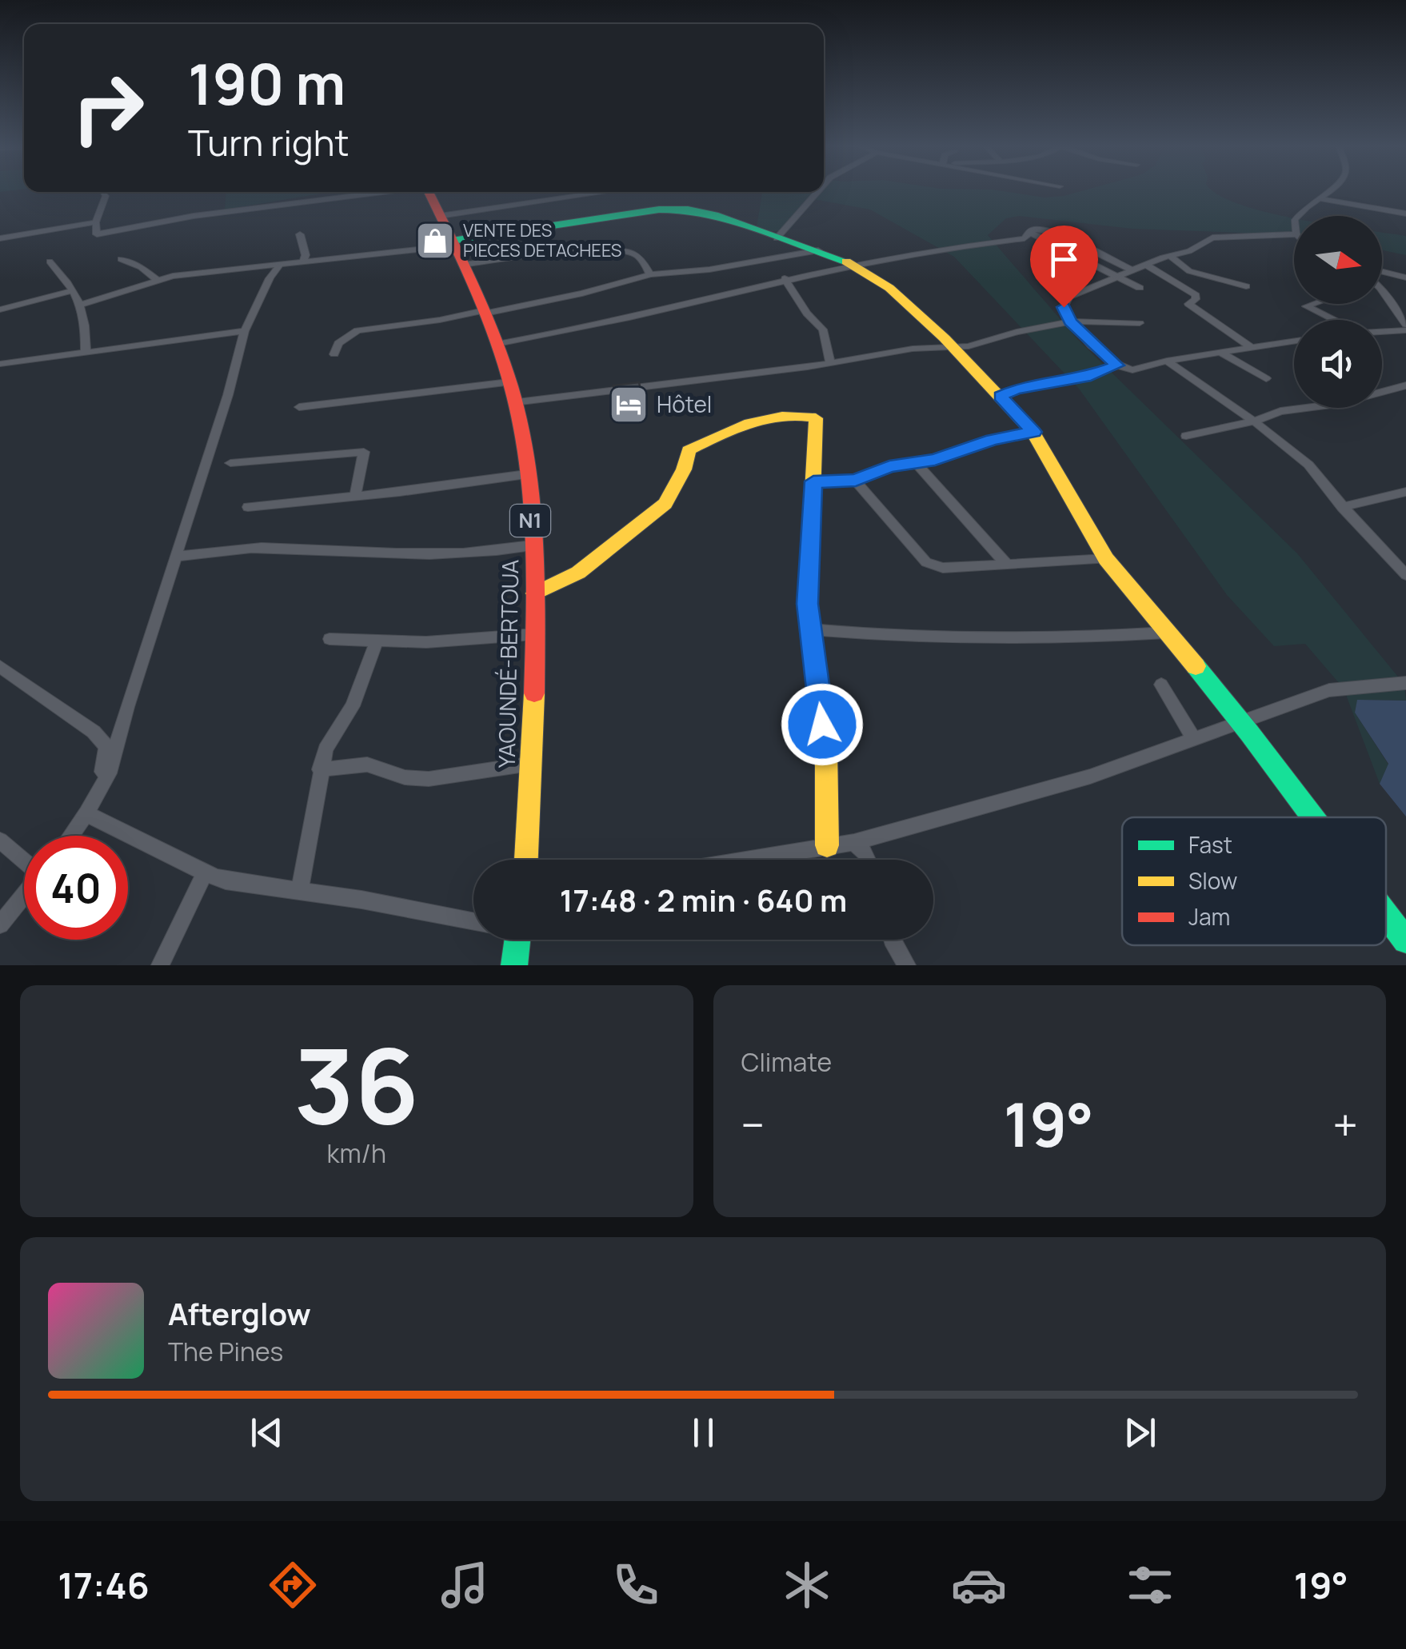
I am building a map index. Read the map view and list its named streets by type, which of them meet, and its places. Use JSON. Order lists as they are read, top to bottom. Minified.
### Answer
{"streets":{"main road":["N1","YAOUNDÉ-BERTOUA"]},"places":{"shop":["VENTE DES PIECES DETACHEES"],"hotel":["Hôtel"]},"legend":["Fast","Slow","Jam"],"north":"right","page":{"turn":["190 m","Turn right"],"limit":"40","trip":"17:48 · 2 min · 640 m","tile":[["36","km/h"],"Climate"],"heat":["−","19°","+"],"song":["Afterglow","The Pines"],"tabs":["17:46","19°"]}}
